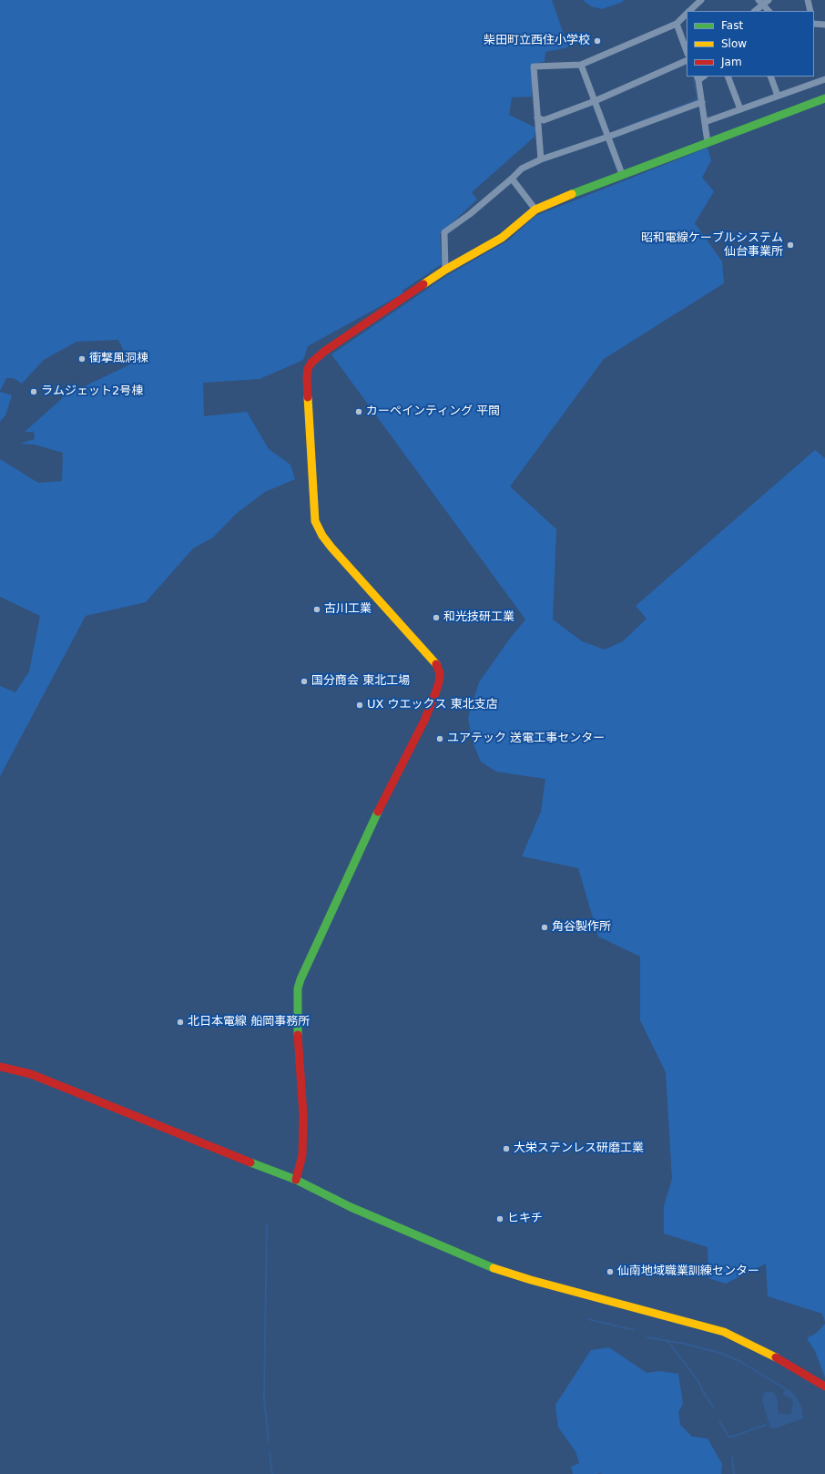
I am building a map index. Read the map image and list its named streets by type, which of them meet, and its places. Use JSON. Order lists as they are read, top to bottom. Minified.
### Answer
{"places":["柴田町立西住小学校","昭和電線ケーブルシステム 仙台事業所","衝撃風洞棟","ラムジェット2号棟","カーペインティング 平間","古川工業","和光技研工業","国分商会 東北工場","UX ウエックス 東北支店","ユアテック 送電工事センター","角谷製作所","北日本電線 船岡事務所","大栄ステンレス研磨工業","ヒキチ","仙南地域職業訓練センター"],"legend":["Fast","Slow","Jam"]}
